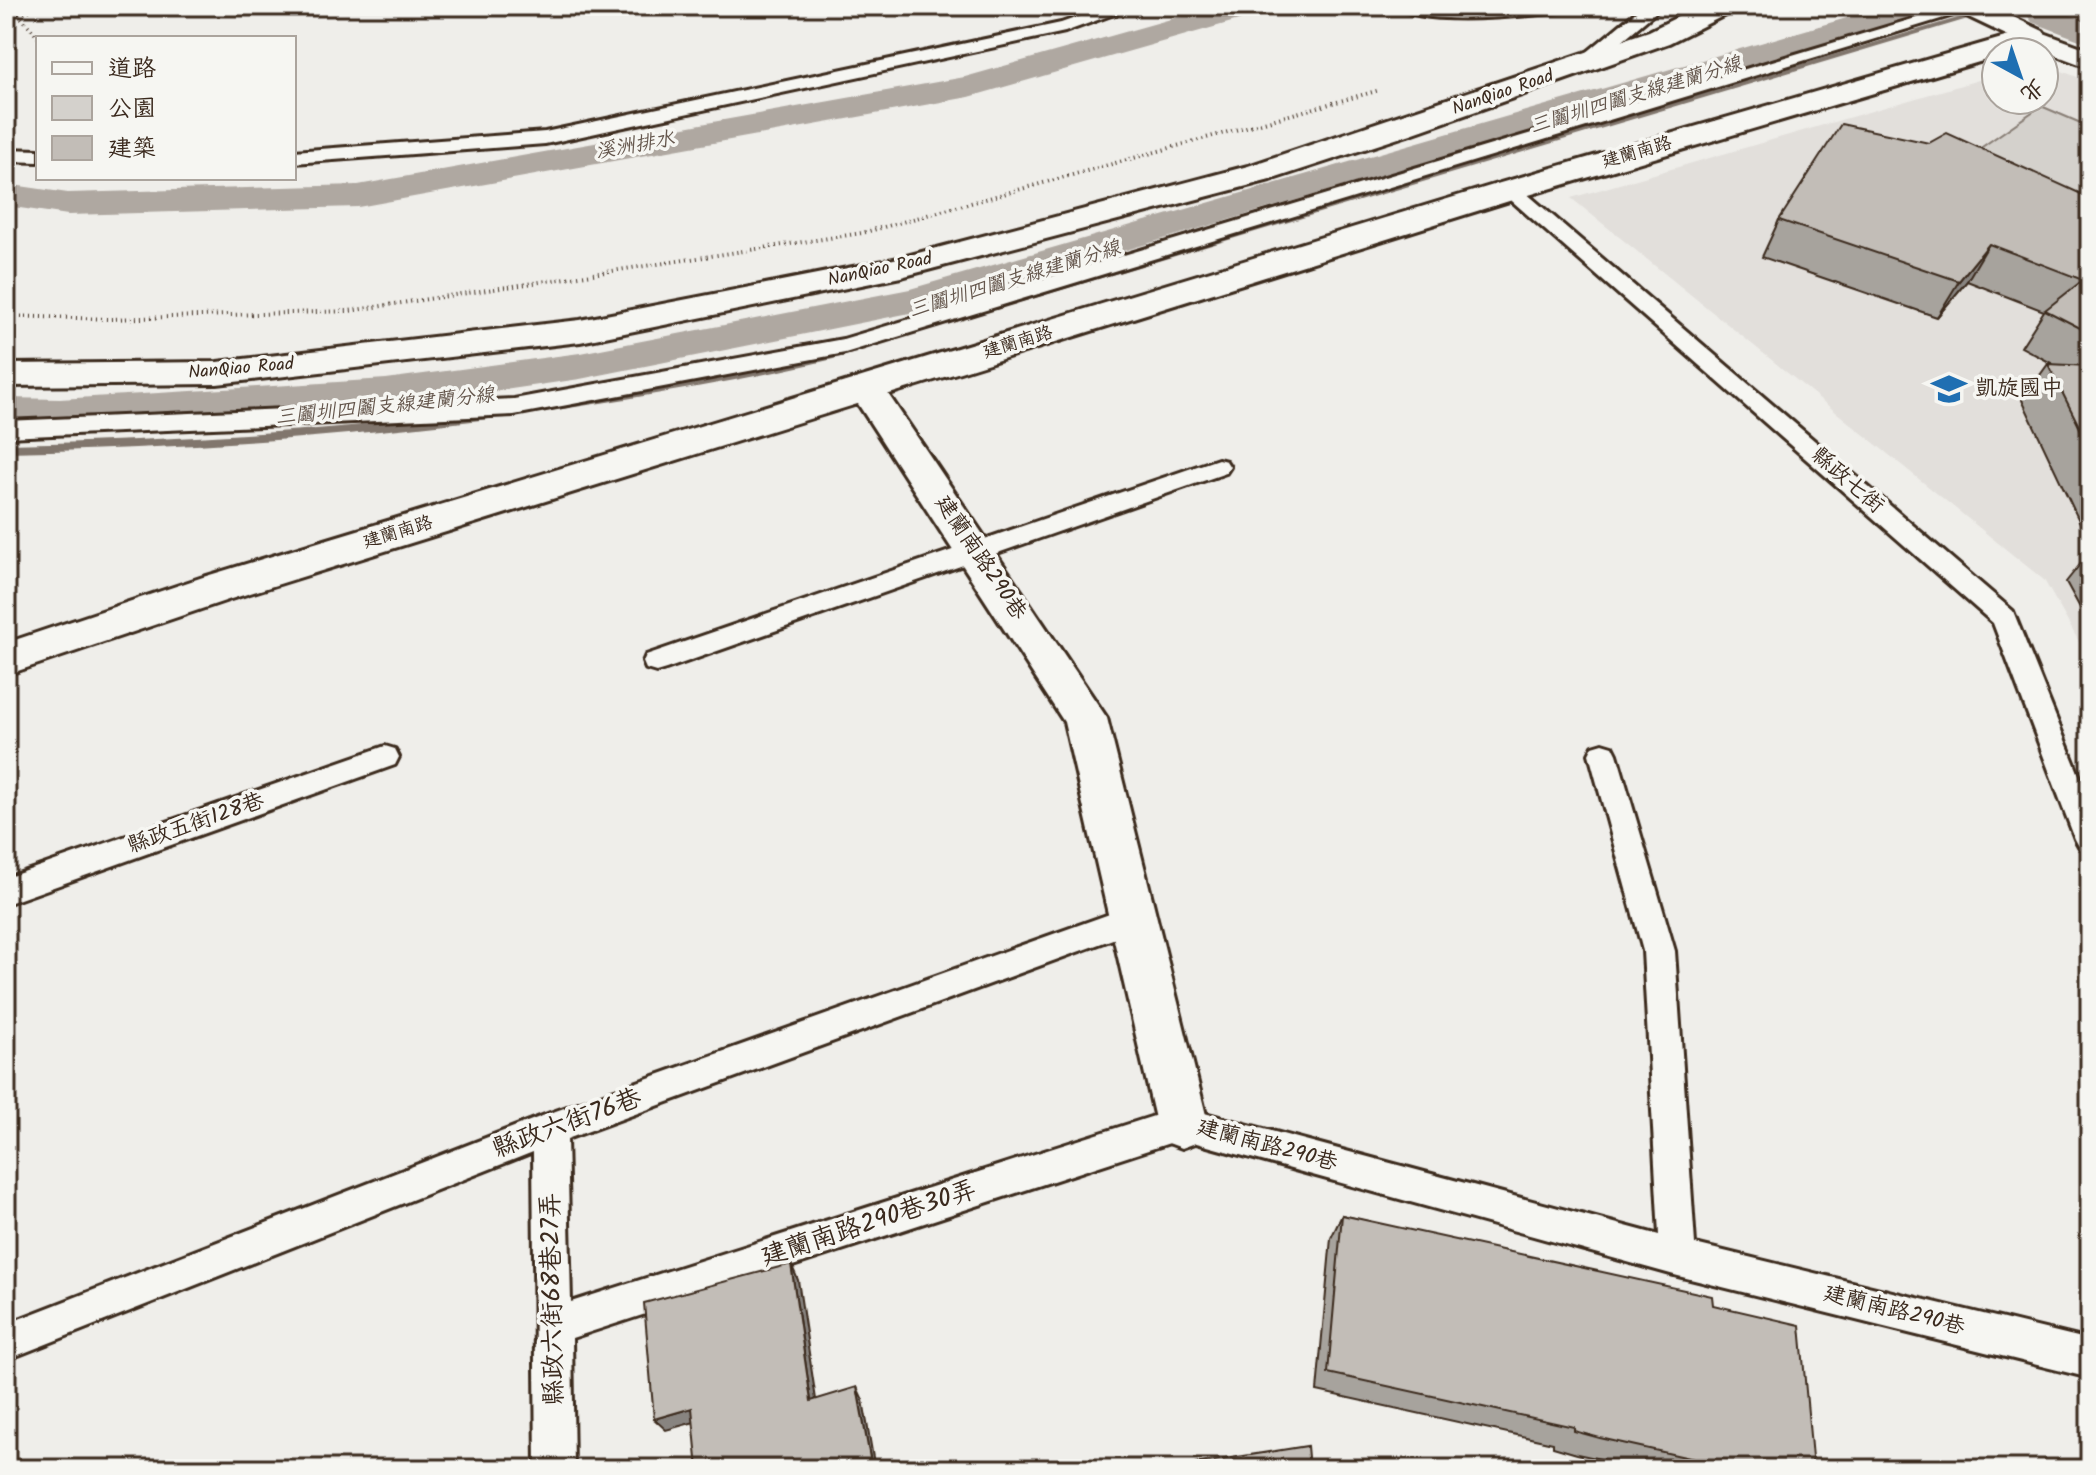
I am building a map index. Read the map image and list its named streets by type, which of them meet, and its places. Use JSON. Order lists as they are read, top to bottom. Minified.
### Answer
{"streets":{"street":["NanQiao Road","建蘭南路","建蘭南路290巷"],"lane":["縣政七街","縣政五街128巷","縣政六街76巷","建蘭南路290巷30弄","縣政六街68巷27弄"]},"crossings":[["建蘭南路","縣政七街"],["建蘭南路","建蘭南路290巷"],["建蘭南路290巷","縣政六街76巷"],["建蘭南路290巷","建蘭南路290巷30弄"],["縣政六街76巷","縣政六街68巷27弄"],["建蘭南路290巷30弄","縣政六街68巷27弄"]],"water":["三鬮圳四鬮支線建蘭分線","溪洲排水"],"places":{"school or university":["凱旋國中"]},"legend":["道路","公園","建築"],"north":"bottom right"}
